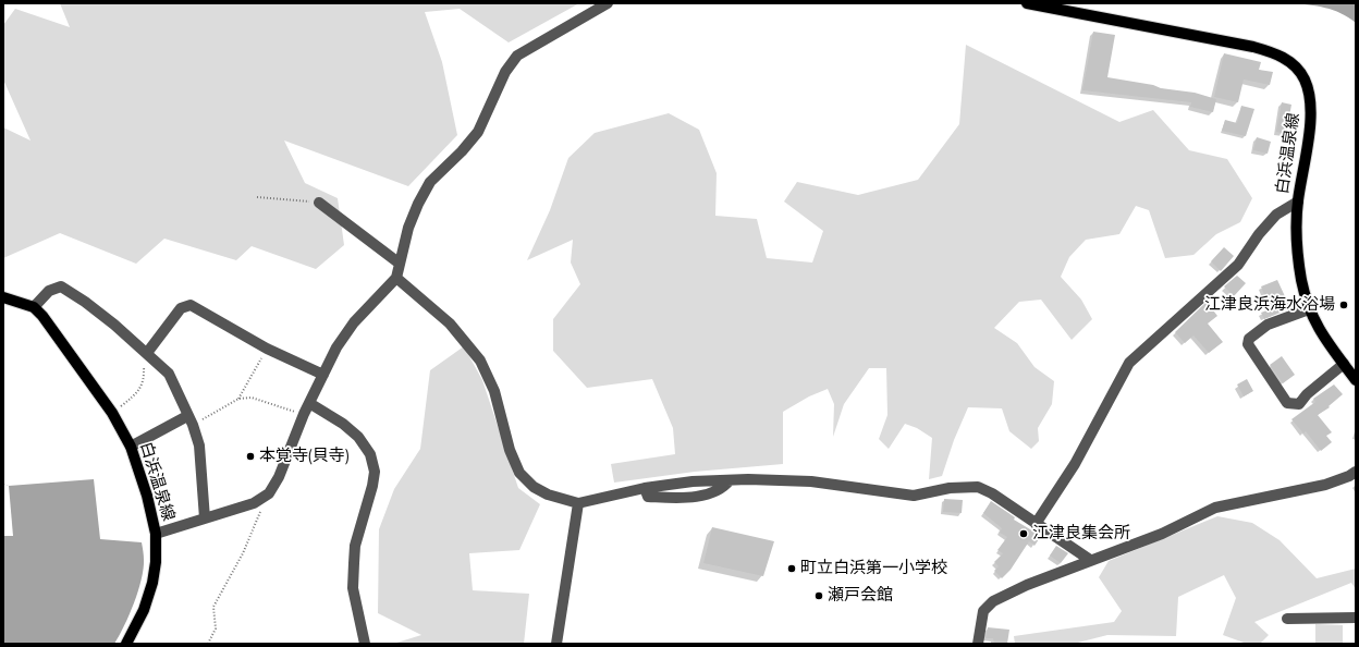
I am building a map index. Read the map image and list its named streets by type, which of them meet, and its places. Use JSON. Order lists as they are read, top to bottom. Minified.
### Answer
{"streets":{"main road":["白浜温泉線"]},"places":["江津良浜海水浴場","本覚寺(貝寺)","江津良集会所","町立白浜第一小学校","瀬戸会館"]}
